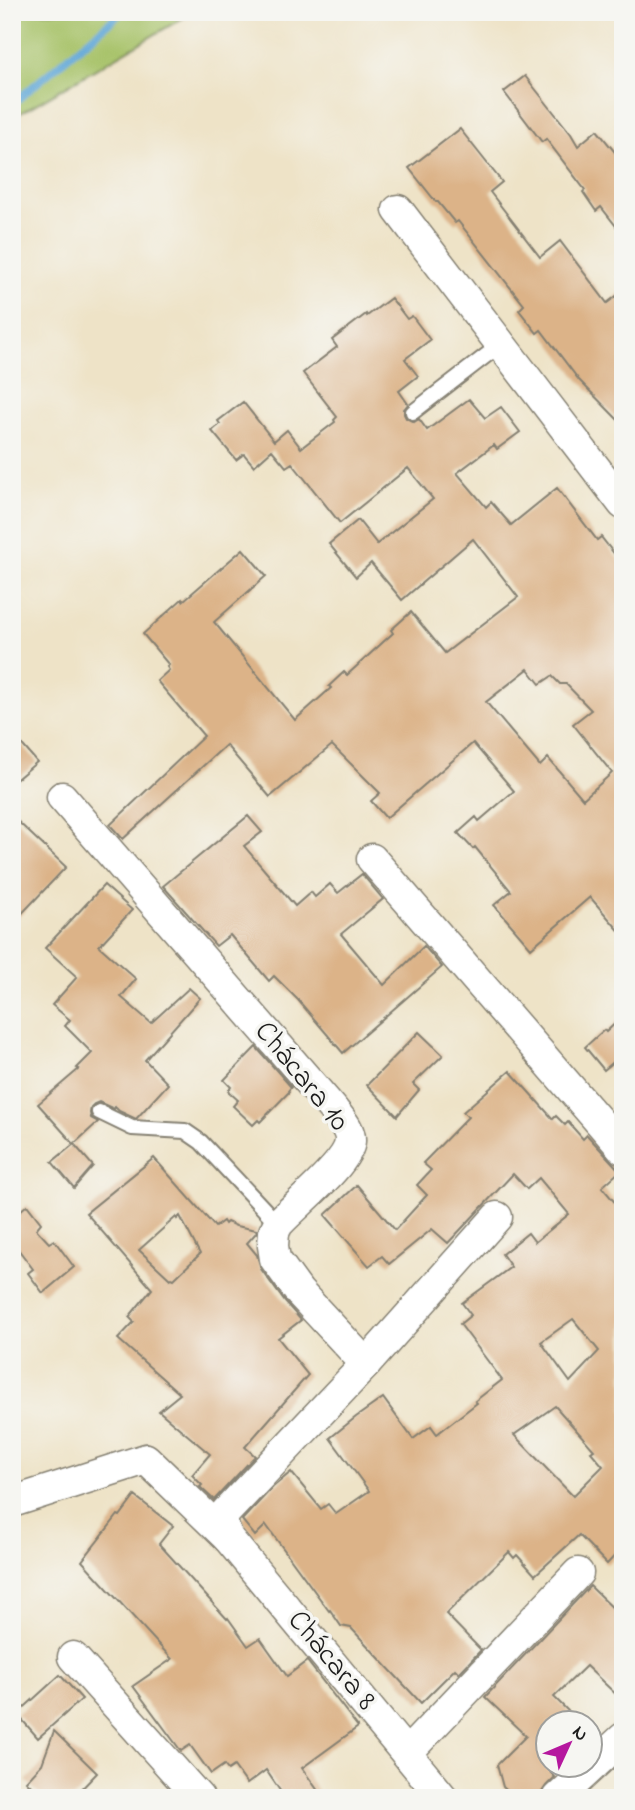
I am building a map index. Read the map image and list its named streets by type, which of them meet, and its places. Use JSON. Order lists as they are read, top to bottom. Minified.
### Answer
{"streets":{"street":["Chácara 10","Chácara 8"]},"north":"top right"}
